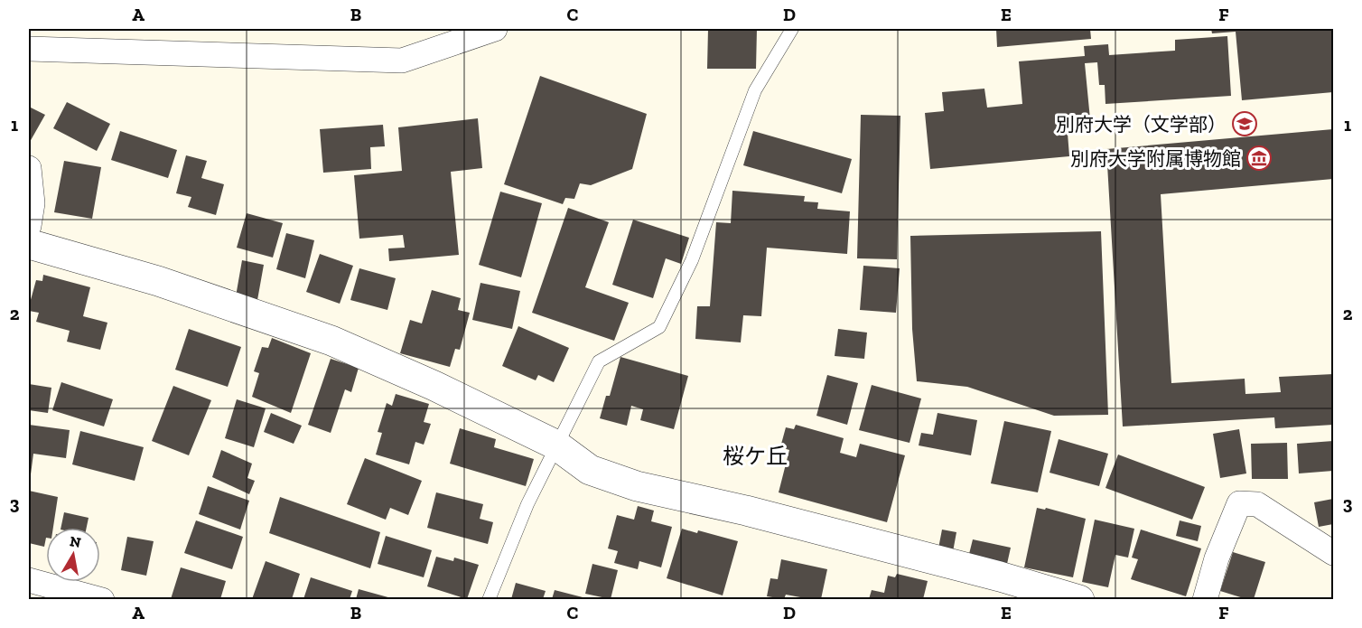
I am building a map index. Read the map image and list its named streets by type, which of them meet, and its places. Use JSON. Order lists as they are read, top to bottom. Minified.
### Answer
{"districts":["桜ケ丘"],"places":{"school or university":["別府大学（文学部）"],"museum":["別府大学附属博物館"]},"north":"top","grid":{"columns":["A","B","C","D","E","F"],"rows":["1","2","3"]}}
